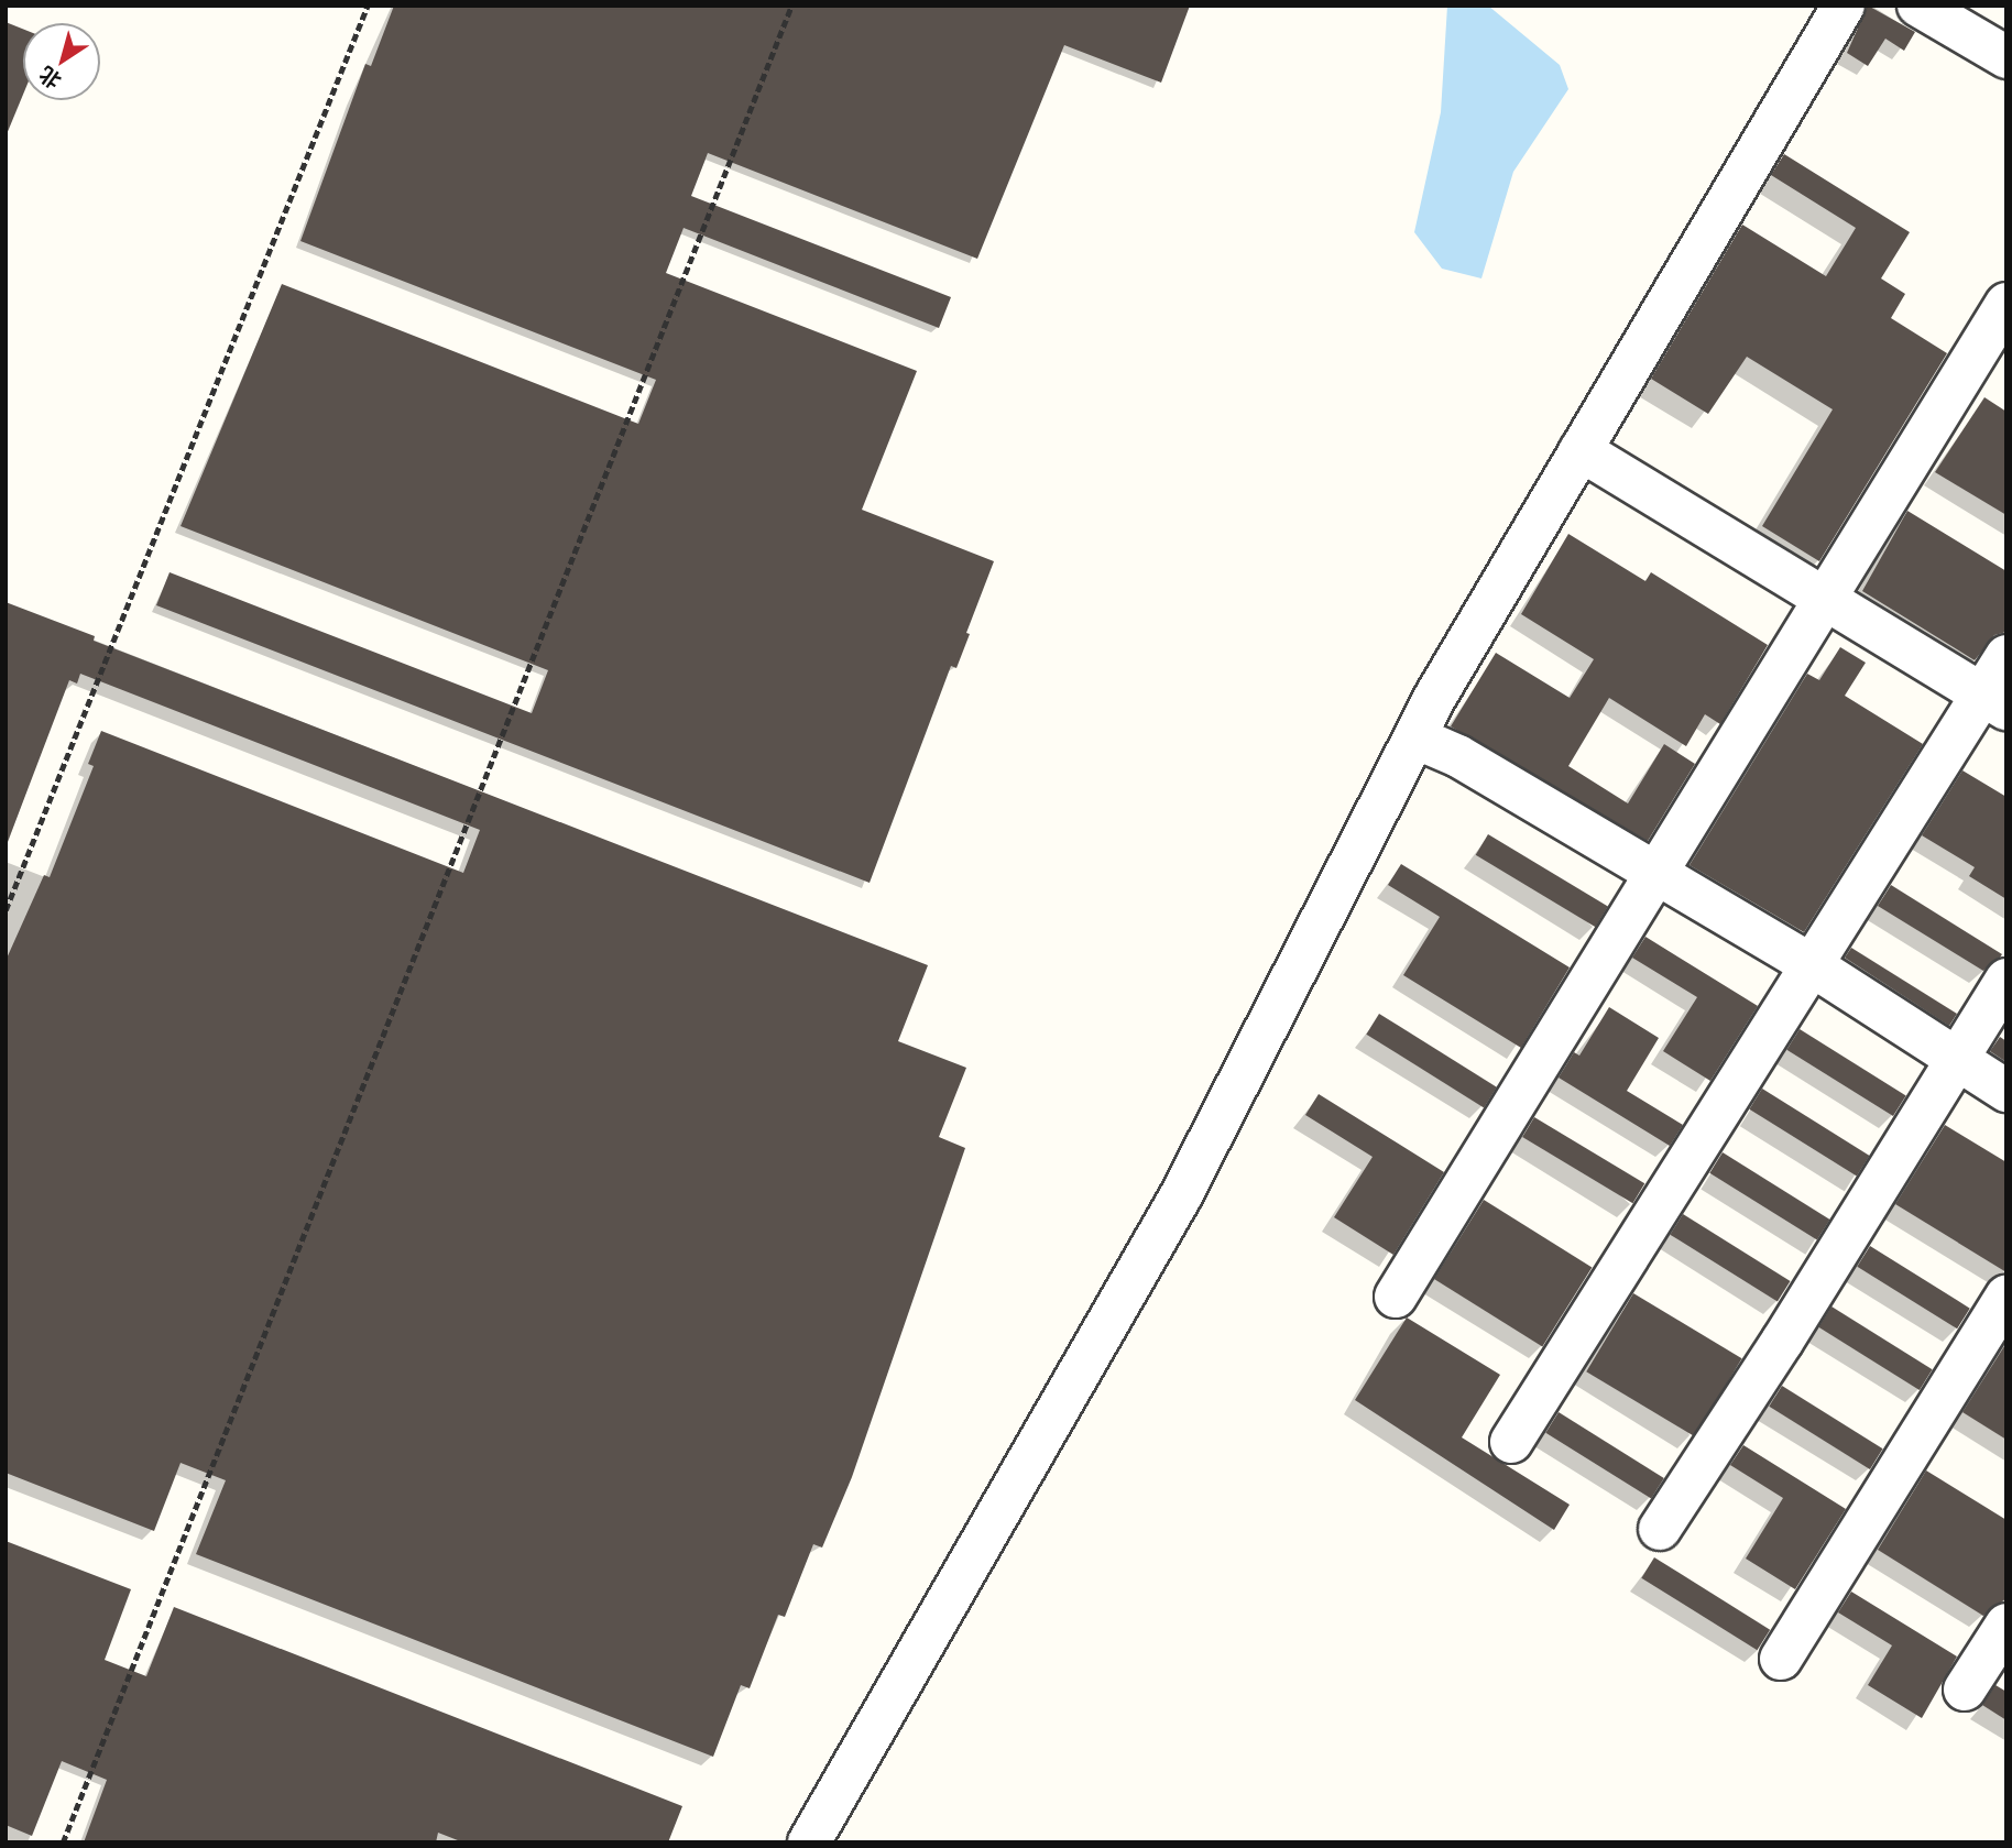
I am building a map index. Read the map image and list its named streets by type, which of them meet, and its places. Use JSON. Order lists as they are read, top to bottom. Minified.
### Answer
{"north":"bottom left"}
